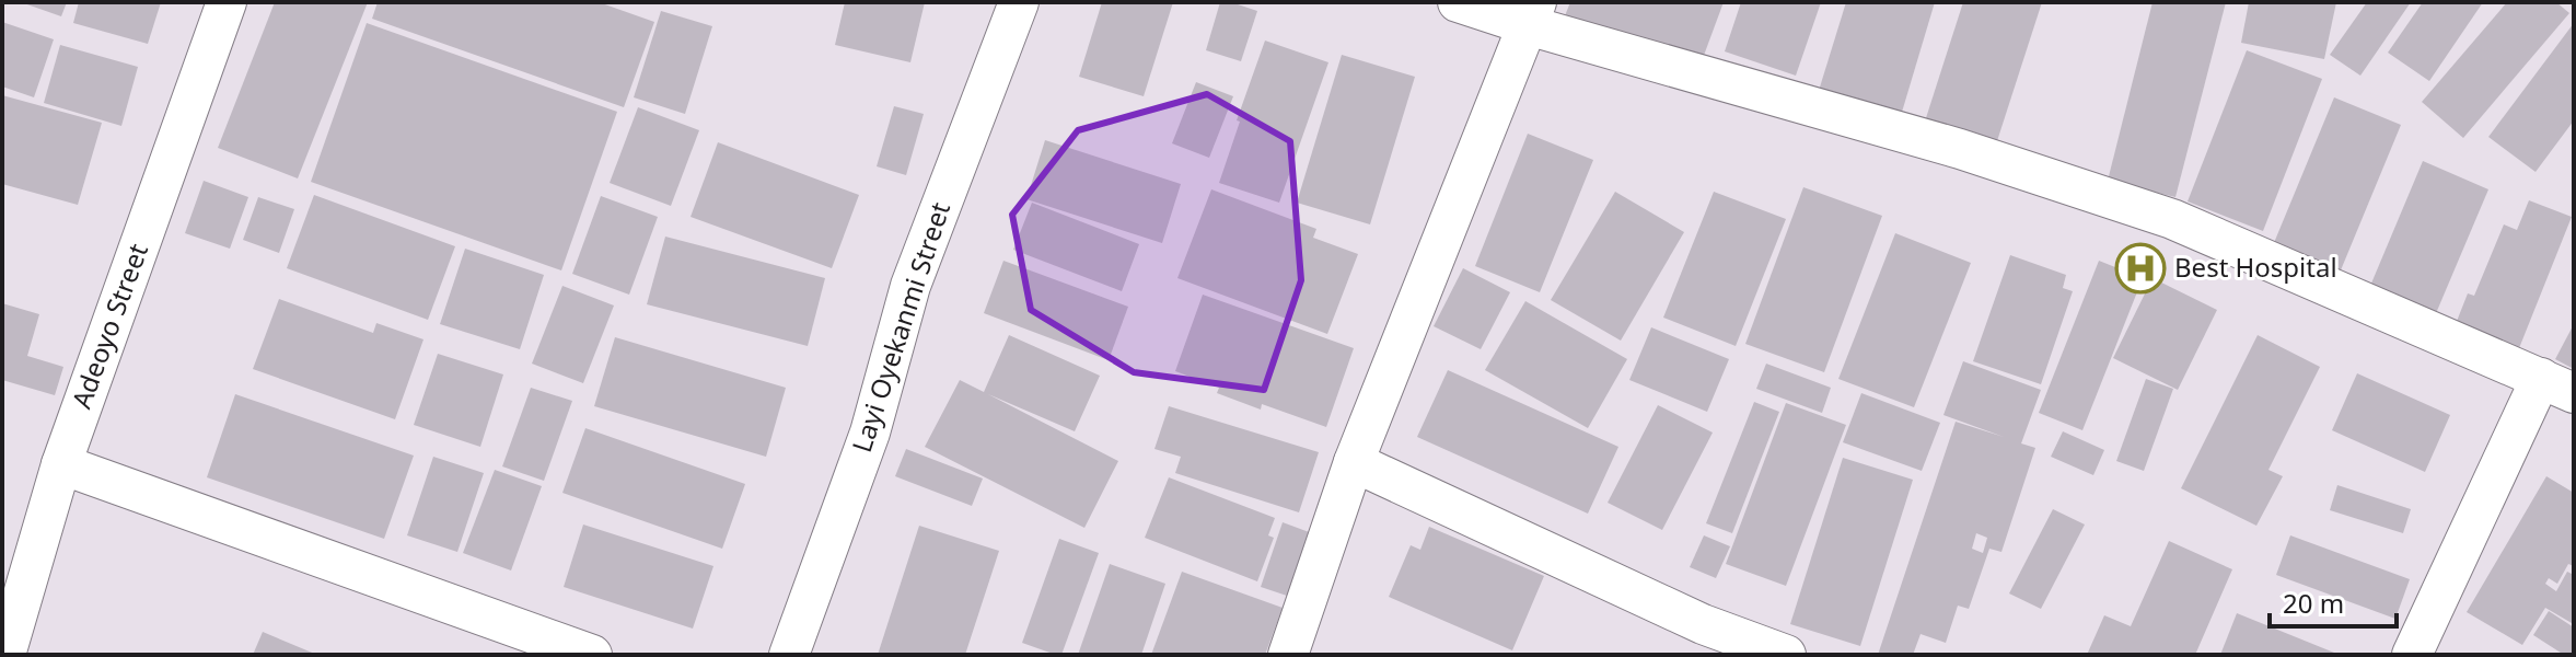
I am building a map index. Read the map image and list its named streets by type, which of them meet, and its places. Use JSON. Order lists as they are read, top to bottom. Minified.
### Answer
{"streets":{"street":["Adeoyo Street","Layi Oyekanmi Street"]},"places":{"hospital":["Best Hospital"]},"scale_bar":"20 m"}
